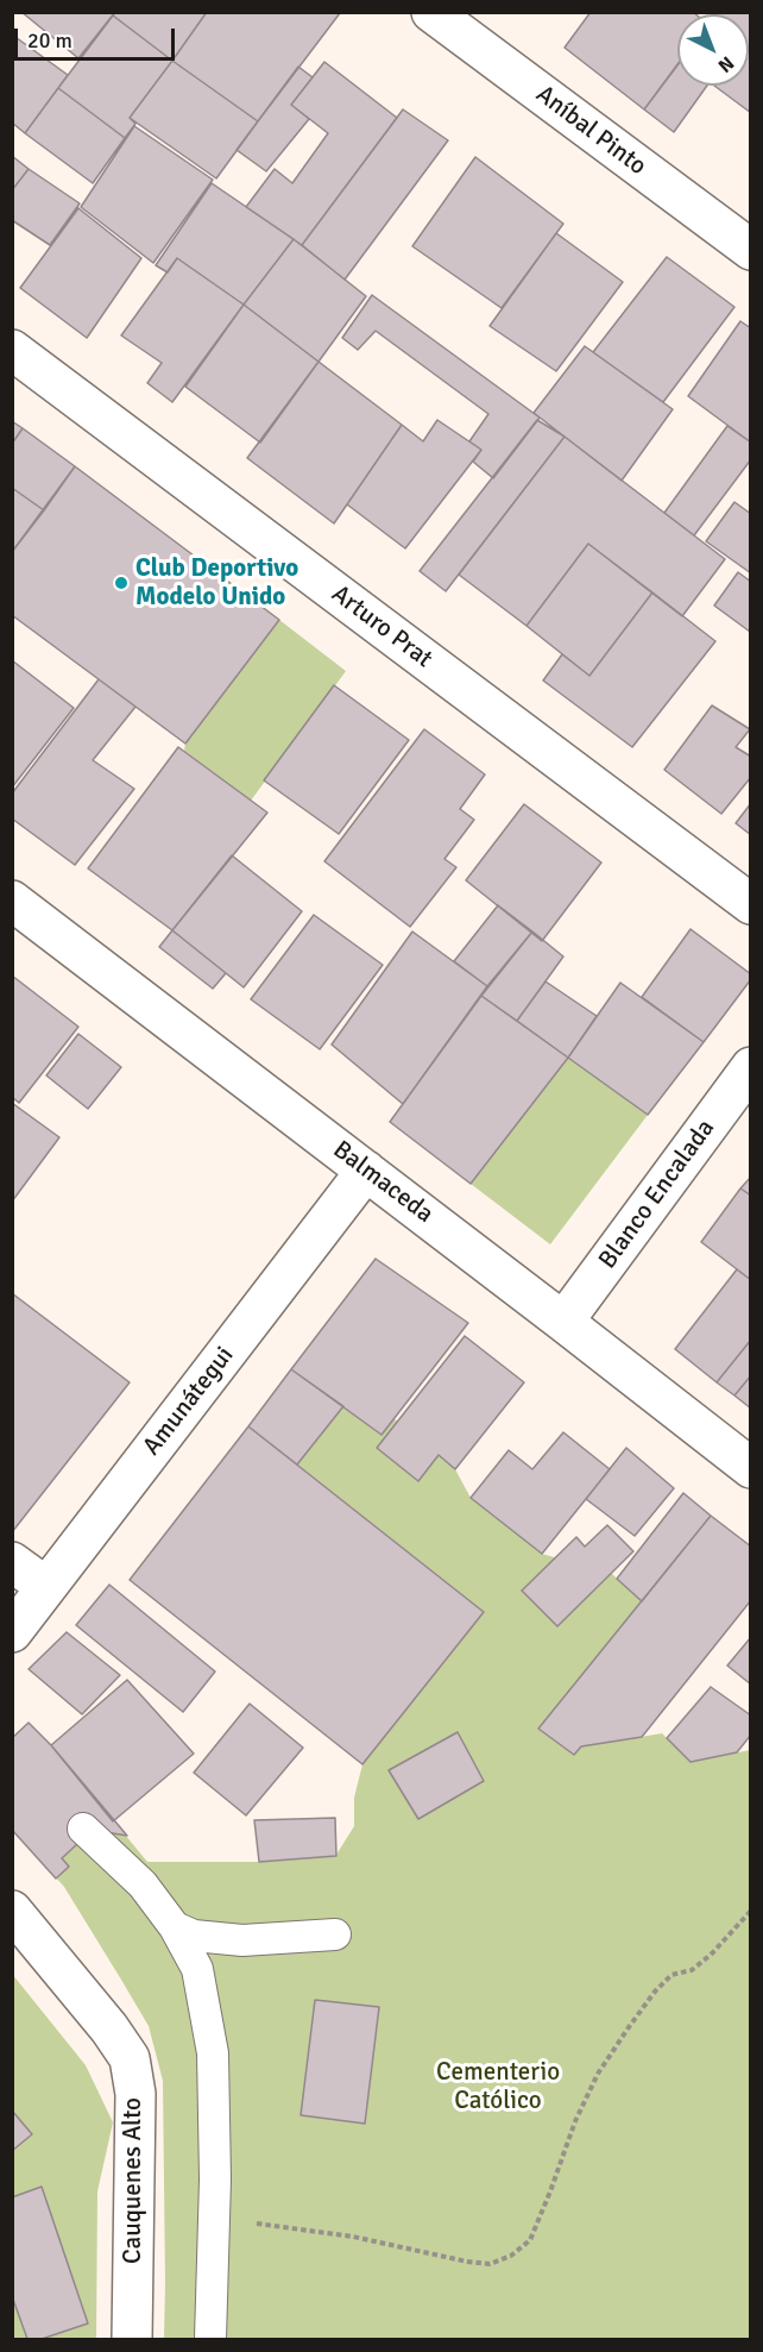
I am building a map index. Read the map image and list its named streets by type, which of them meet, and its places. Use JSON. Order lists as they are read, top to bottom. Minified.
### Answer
{"streets":{"street":["Aníbal Pinto","Arturo Prat","Balmaceda","Blanco Encalada","Amunátegui","Cauquenes Alto"]},"crossings":[["Balmaceda","Blanco Encalada"],["Balmaceda","Amunátegui"]],"parks":["Cementerio Católico"],"places":["Club Deportivo Modelo Unido"],"scale_bar":"20 m","north":"bottom right"}
